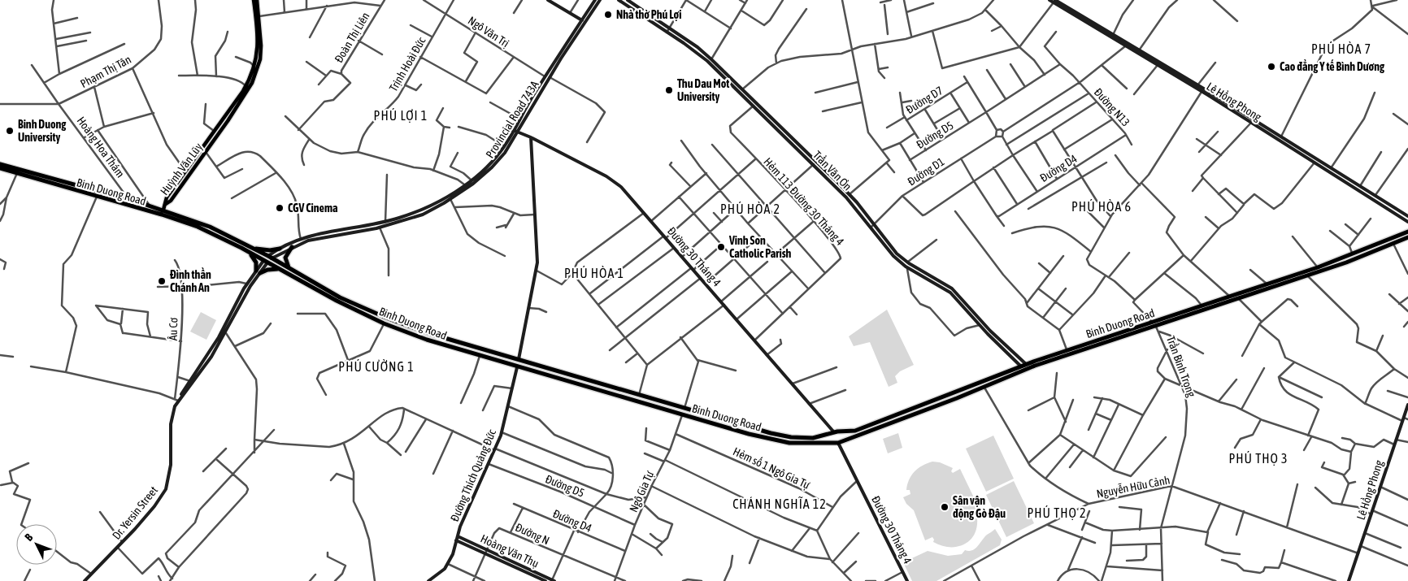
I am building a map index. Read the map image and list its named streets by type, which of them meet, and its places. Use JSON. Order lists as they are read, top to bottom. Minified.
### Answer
{"streets":{"highway":["Binh Duong Road"],"main road":["Huỳnh Văn Lũy"],"street":["Ngô Văn Trị","Đoàn Thị Liên","Trịnh Hoài Đức","Phạm Thị Tân","Đường D7","Lê Hồng Phong","Đường N13","Provincial Road 743A","Đường D5","Hoàng Hoa Thám","Đường D4","Trần Văn Ơn","Đường D1","Hẻm 113 Đường 30 Tháng 4","Đường 30 Tháng 4","Âu Cơ","Trần Bình Trọng","Hẻm số 1 Ngô Gia Tự","Đường Thích Quảng Đức","Nguyễn Hữu Cảnh","Ngô Gia Tự","Dr. Yersin Street","Đường N","Hoàng Văn Thụ"]},"crossings":[["Ngô Văn Trị","Trịnh Hoài Đức"],["Ngô Văn Trị","Provincial Road 743A"],["Phạm Thị Tân","Hoàng Hoa Thám"],["Lê Hồng Phong","Nguyễn Hữu Cảnh"],["Đường N13","Đường D5"],["Đường N13","Đường D4"],["Provincial Road 743A","Binh Duong Road"],["Provincial Road 743A","Đường 30 Tháng 4"],["Đường D5","Đường Thích Quảng Đức"],["Đường D5","Ngô Gia Tự"],["Hoàng Hoa Thám","Binh Duong Road"],["Đường D4","Ngô Gia Tự"],["Trần Văn Ơn","Đường D1"],["Trần Văn Ơn","Binh Duong Road"],["Trần Văn Ơn","Hẻm 113 Đường 30 Tháng 4"],["Binh Duong Road","Đường 30 Tháng 4"],["Binh Duong Road","Trần Bình Trọng"],["Binh Duong Road","Đường Thích Quảng Đức"],["Binh Duong Road","Ngô Gia Tự"],["Binh Duong Road","Dr. Yersin Street"],["Hẻm 113 Đường 30 Tháng 4","Đường 30 Tháng 4"],["Âu Cơ","Dr. Yersin Street"],["Trần Bình Trọng","Nguyễn Hữu Cảnh"],["Hẻm số 1 Ngô Gia Tự","Ngô Gia Tự"],["Đường Thích Quảng Đức","Hoàng Văn Thụ"],["Ngô Gia Tự","Đường N"],["Đường N","Hoàng Văn Thụ"]],"districts":["PHÚ HÒA 7","PHÚ LỢI 1","PHÚ HÒA 6","PHÚ HÒA 2","PHÚ HÒA 1","PHÚ CƯỜNG 1","PHÚ THỌ 3","CHÁNH NGHĨA 12","PHÚ THỌ 2"],"places":["Nhà thờ Phú Lợi","Cao đẳng Y tế Bình Dương","Thu Dau Mot University","Binh Duong University","CGV Cinema","Vinh Son Catholic Parish","Đình thần Chánh An","Sân vận động Gò Đậu"],"north":"top left"}
